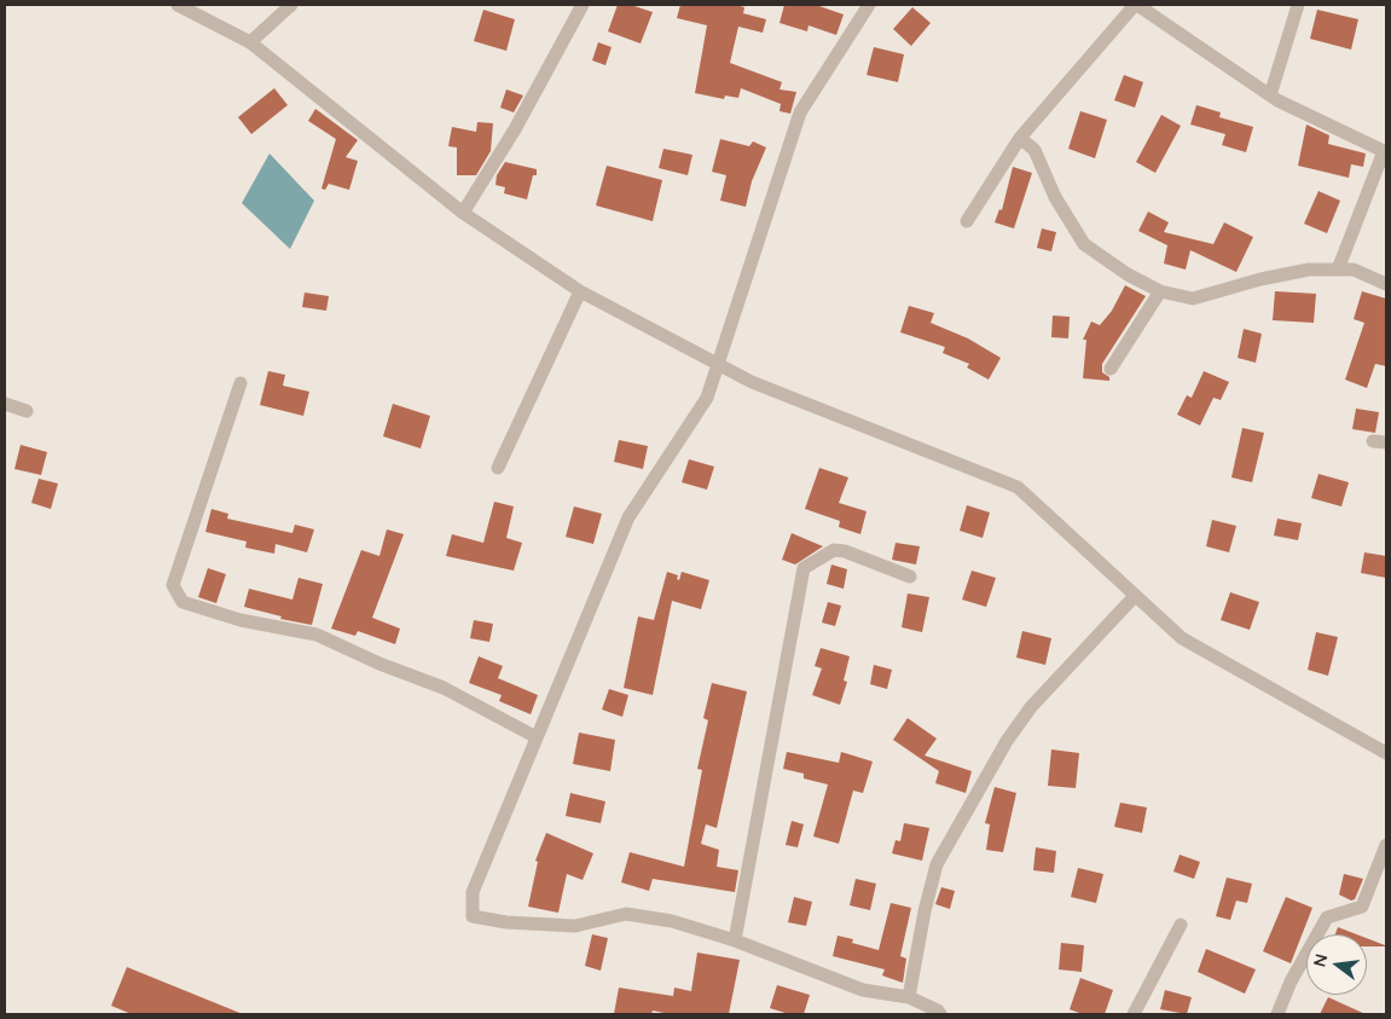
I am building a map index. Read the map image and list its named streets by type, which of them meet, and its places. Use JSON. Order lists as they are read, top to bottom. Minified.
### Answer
{"north":"left"}
